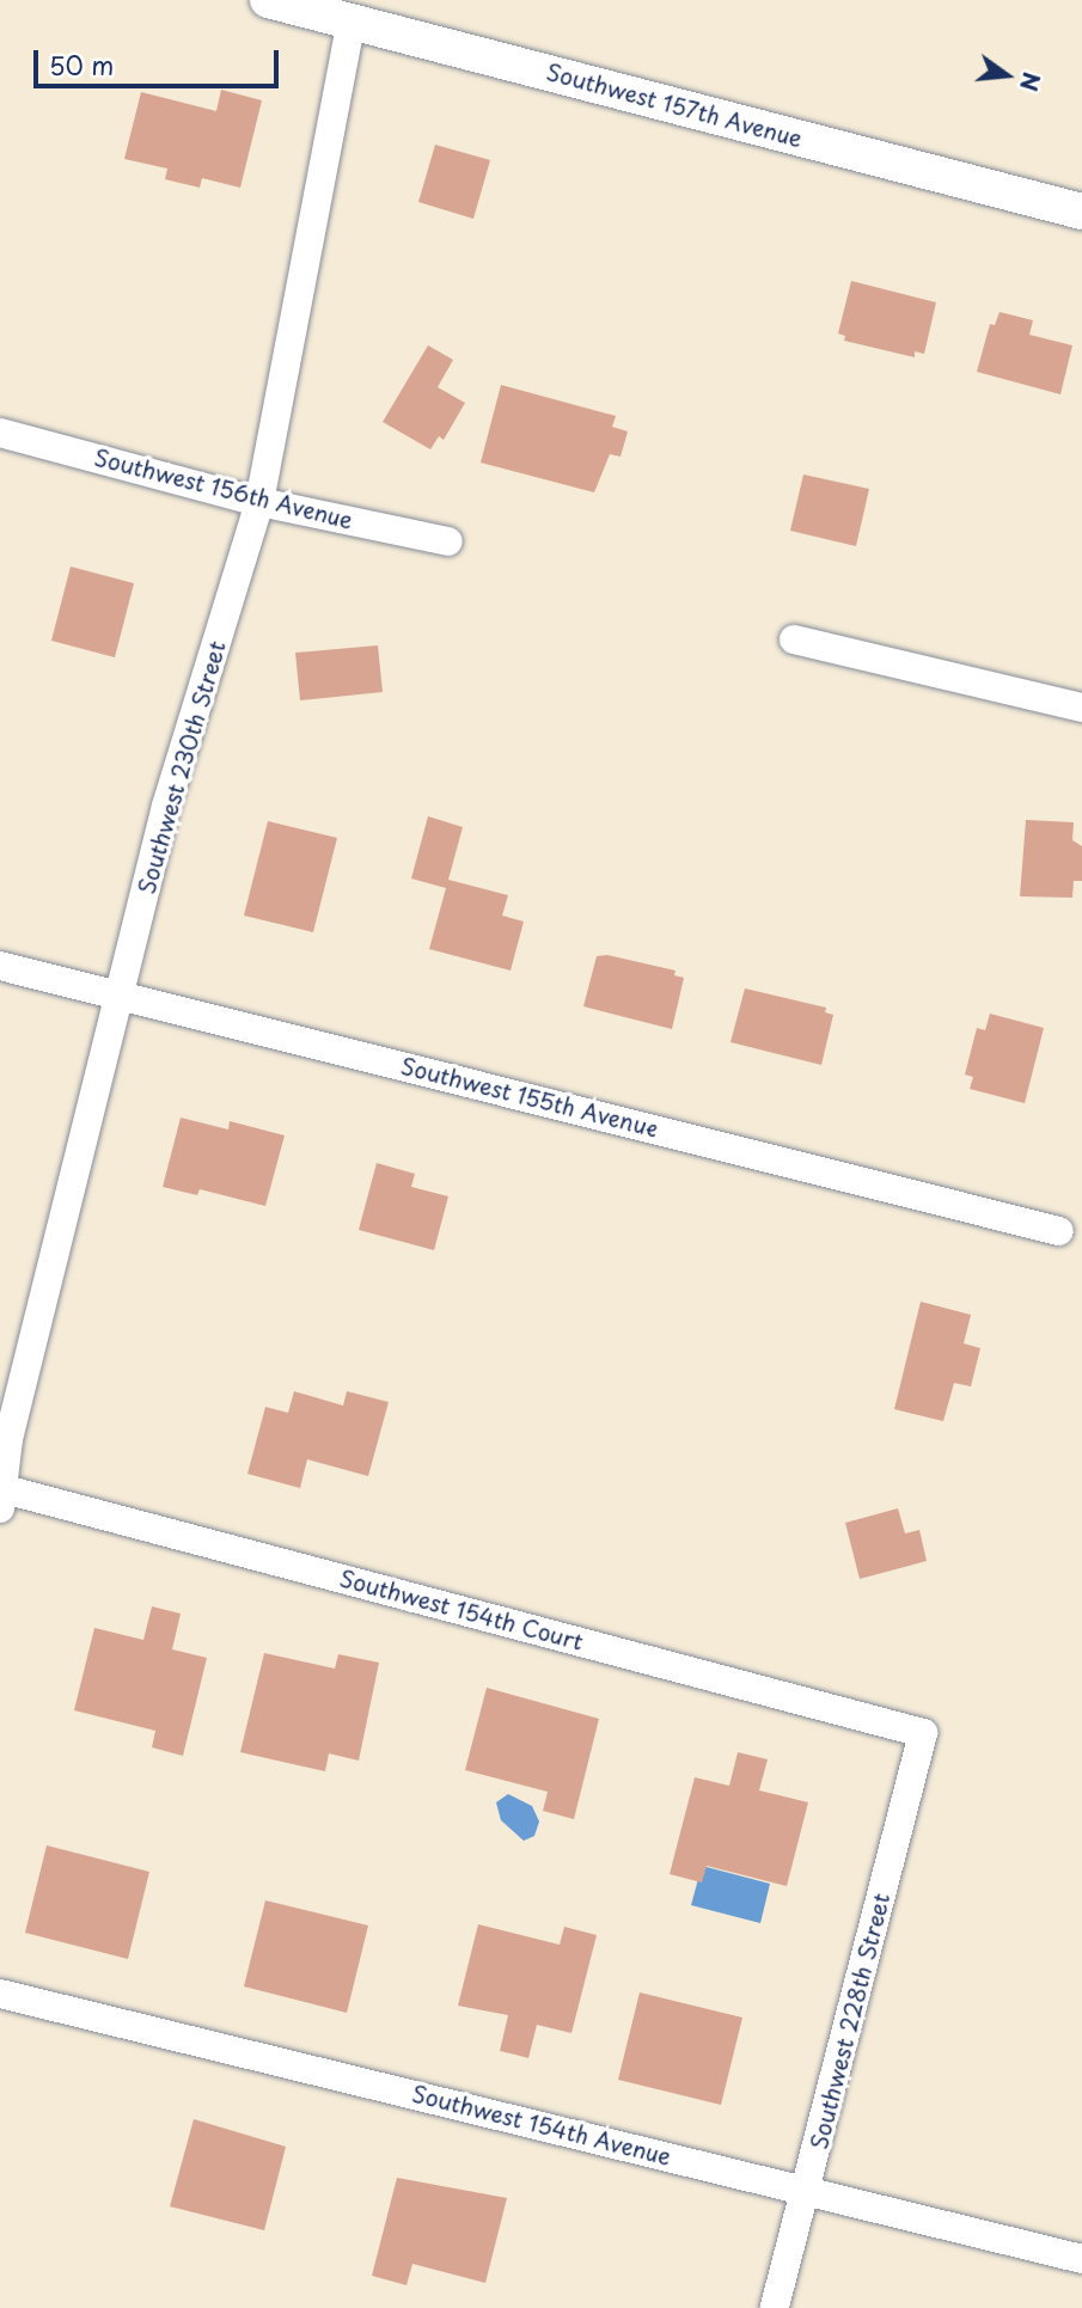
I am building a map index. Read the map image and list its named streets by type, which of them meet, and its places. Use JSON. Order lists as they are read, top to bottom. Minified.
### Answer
{"streets":{"street":["Southwest 157th Avenue","Southwest 156th Avenue","Southwest 230th Street","Southwest 155th Avenue","Southwest 154th Court","Southwest 228th Street","Southwest 154th Avenue"]},"crossings":[["Southwest 157th Avenue","Southwest 230th Street"],["Southwest 156th Avenue","Southwest 230th Street"],["Southwest 230th Street","Southwest 155th Avenue"],["Southwest 230th Street","Southwest 154th Court"],["Southwest 154th Court","Southwest 228th Street"],["Southwest 228th Street","Southwest 154th Avenue"]],"scale_bar":"50 m","north":"right"}
